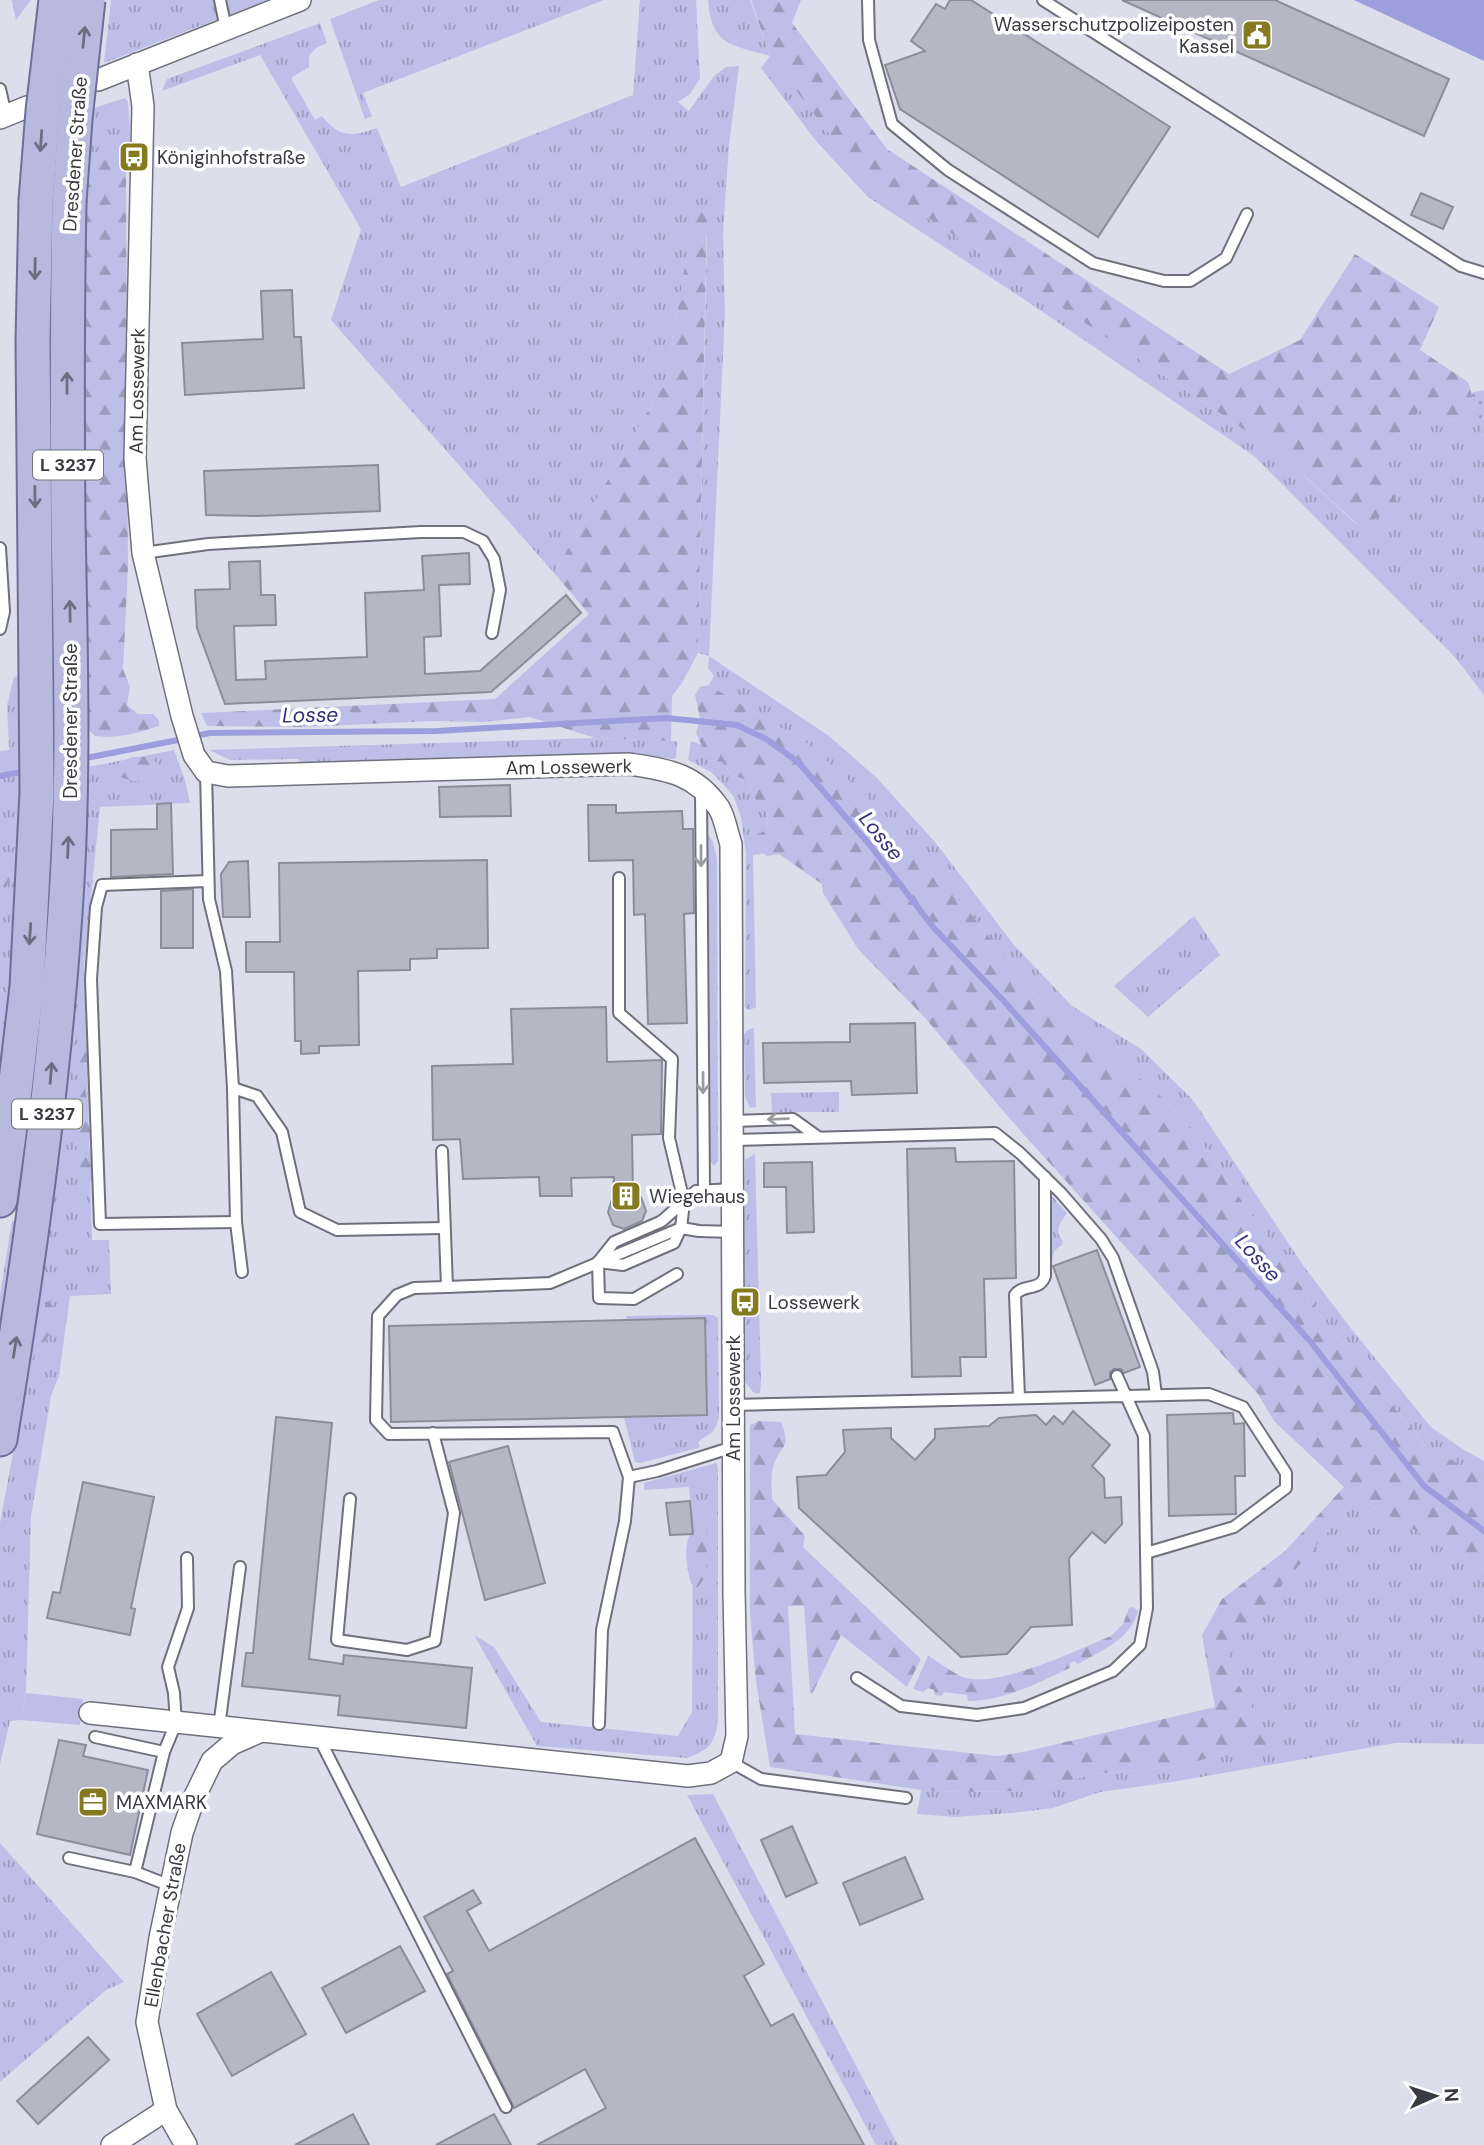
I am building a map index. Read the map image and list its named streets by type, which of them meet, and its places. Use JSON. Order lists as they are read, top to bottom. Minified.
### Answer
{"streets":{"main road":["Dresdener Straße","L 3237"],"street":["Am Lossewerk","Ellenbacher Straße"]},"water":["Losse"],"places":{"public building":["Wasserschutzpolizeiposten Kassel"],"bus stop":["Königinhofstraße","Lossewerk"],"building":["Wiegehaus"],"office":["MAXMARK"]},"north":"right"}
